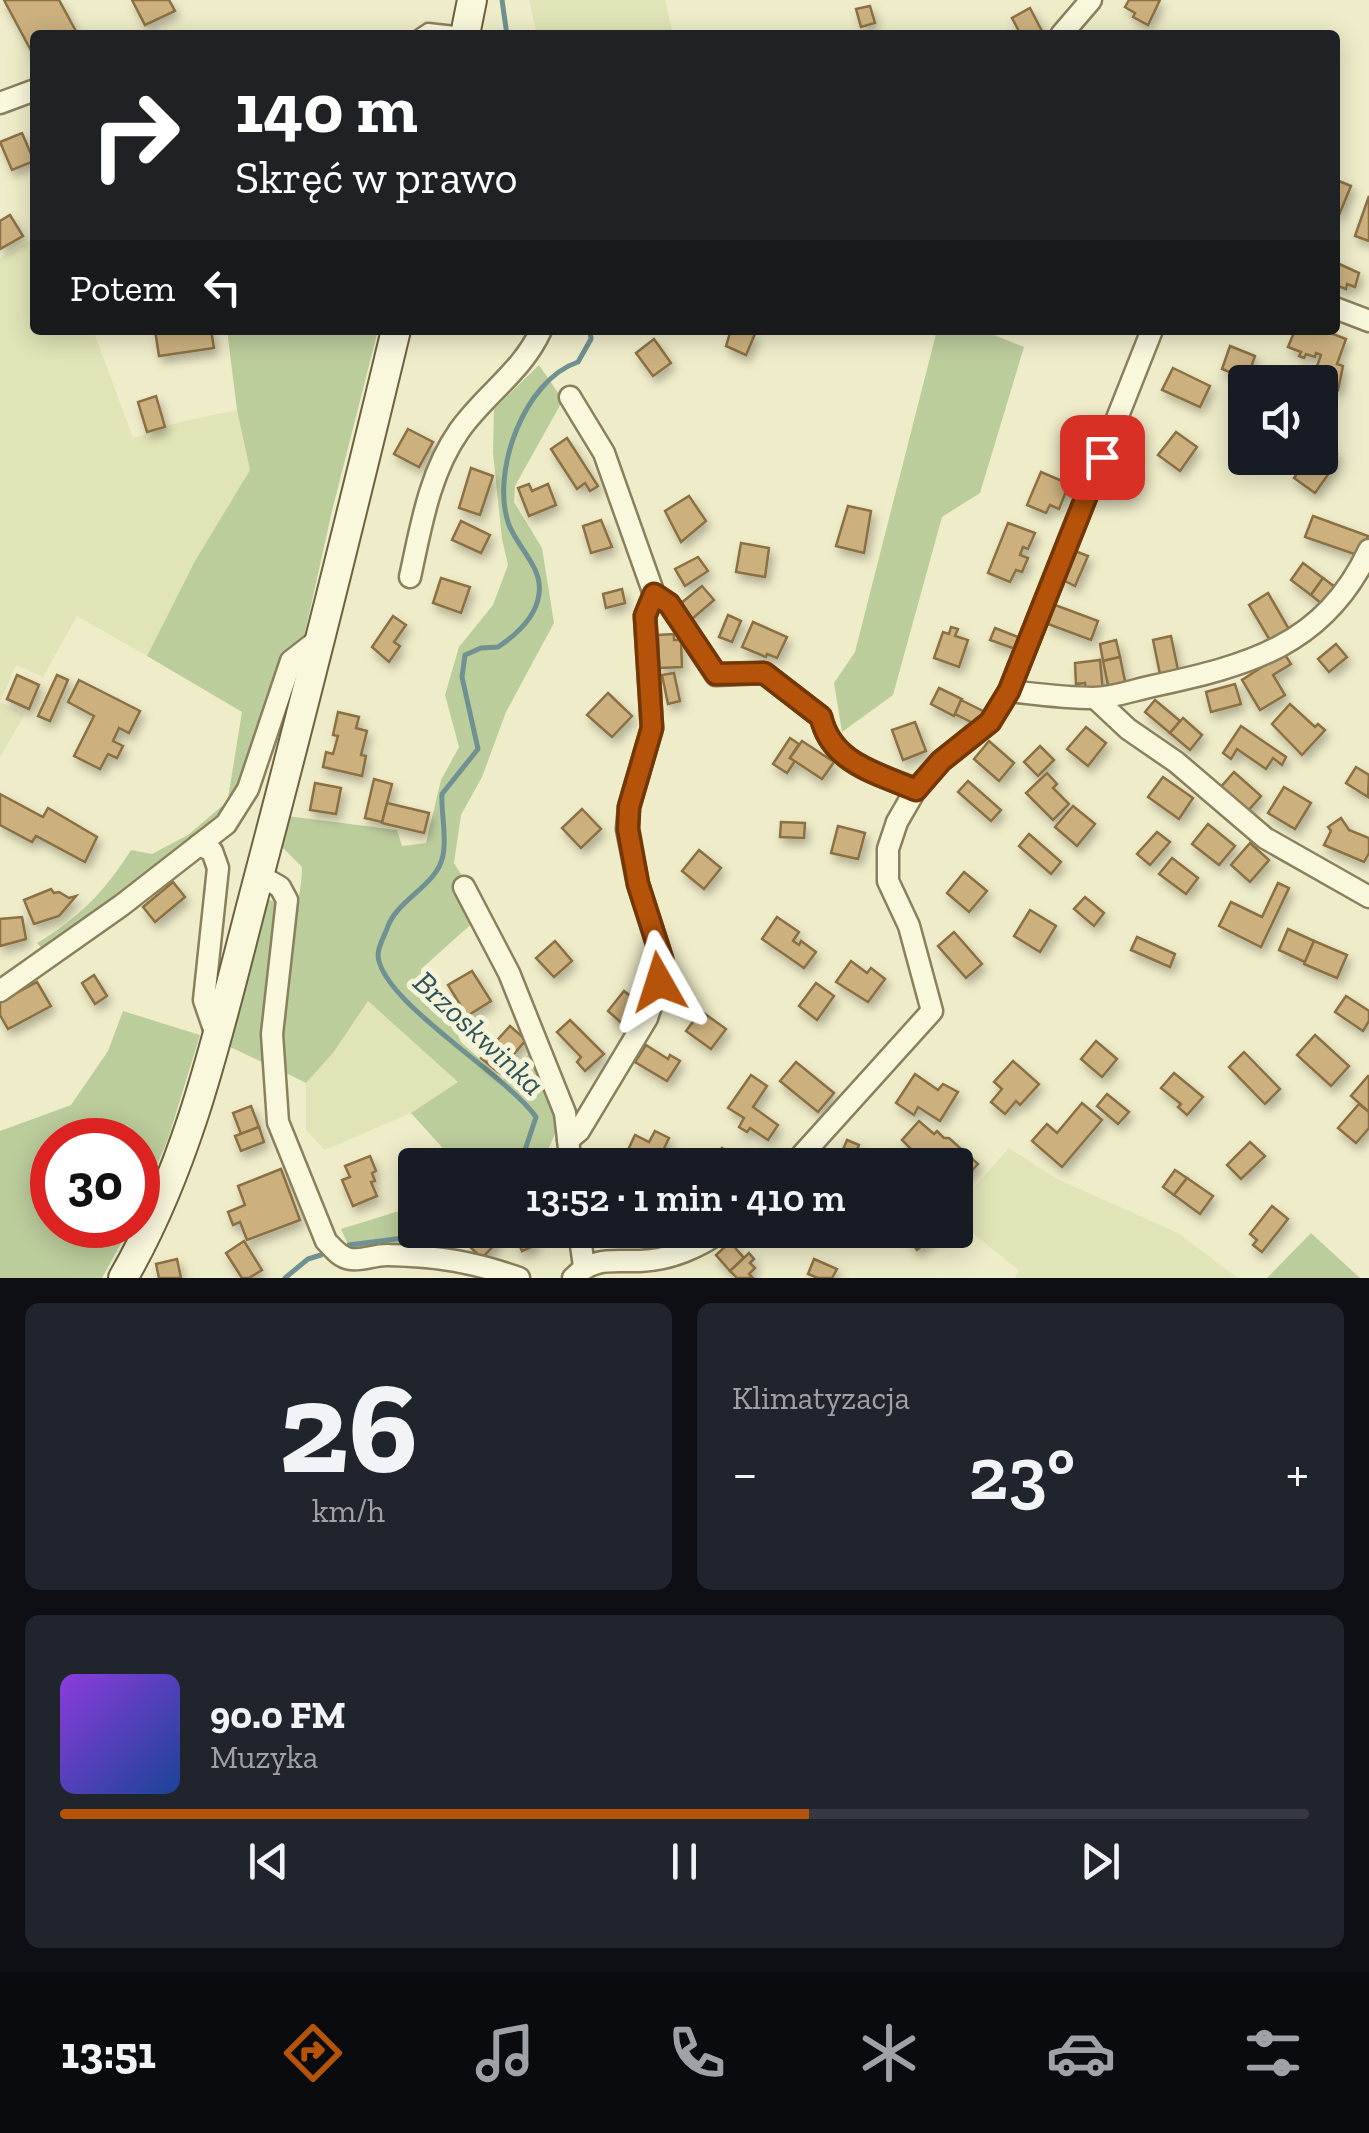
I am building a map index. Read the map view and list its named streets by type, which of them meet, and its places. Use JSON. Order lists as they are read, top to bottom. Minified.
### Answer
{"water":["Brzoskwinka"],"page":{"turn":["140 m","Skręć w prawo"],"then":"Potem","limit":"30","trip":"13:52 · 1 min · 410 m","tile":[["26","km/h"],"Klimatyzacja"],"heat":["−","23°","+"],"song":["90.0 FM","Muzyka"],"tabs":"13:51"}}
